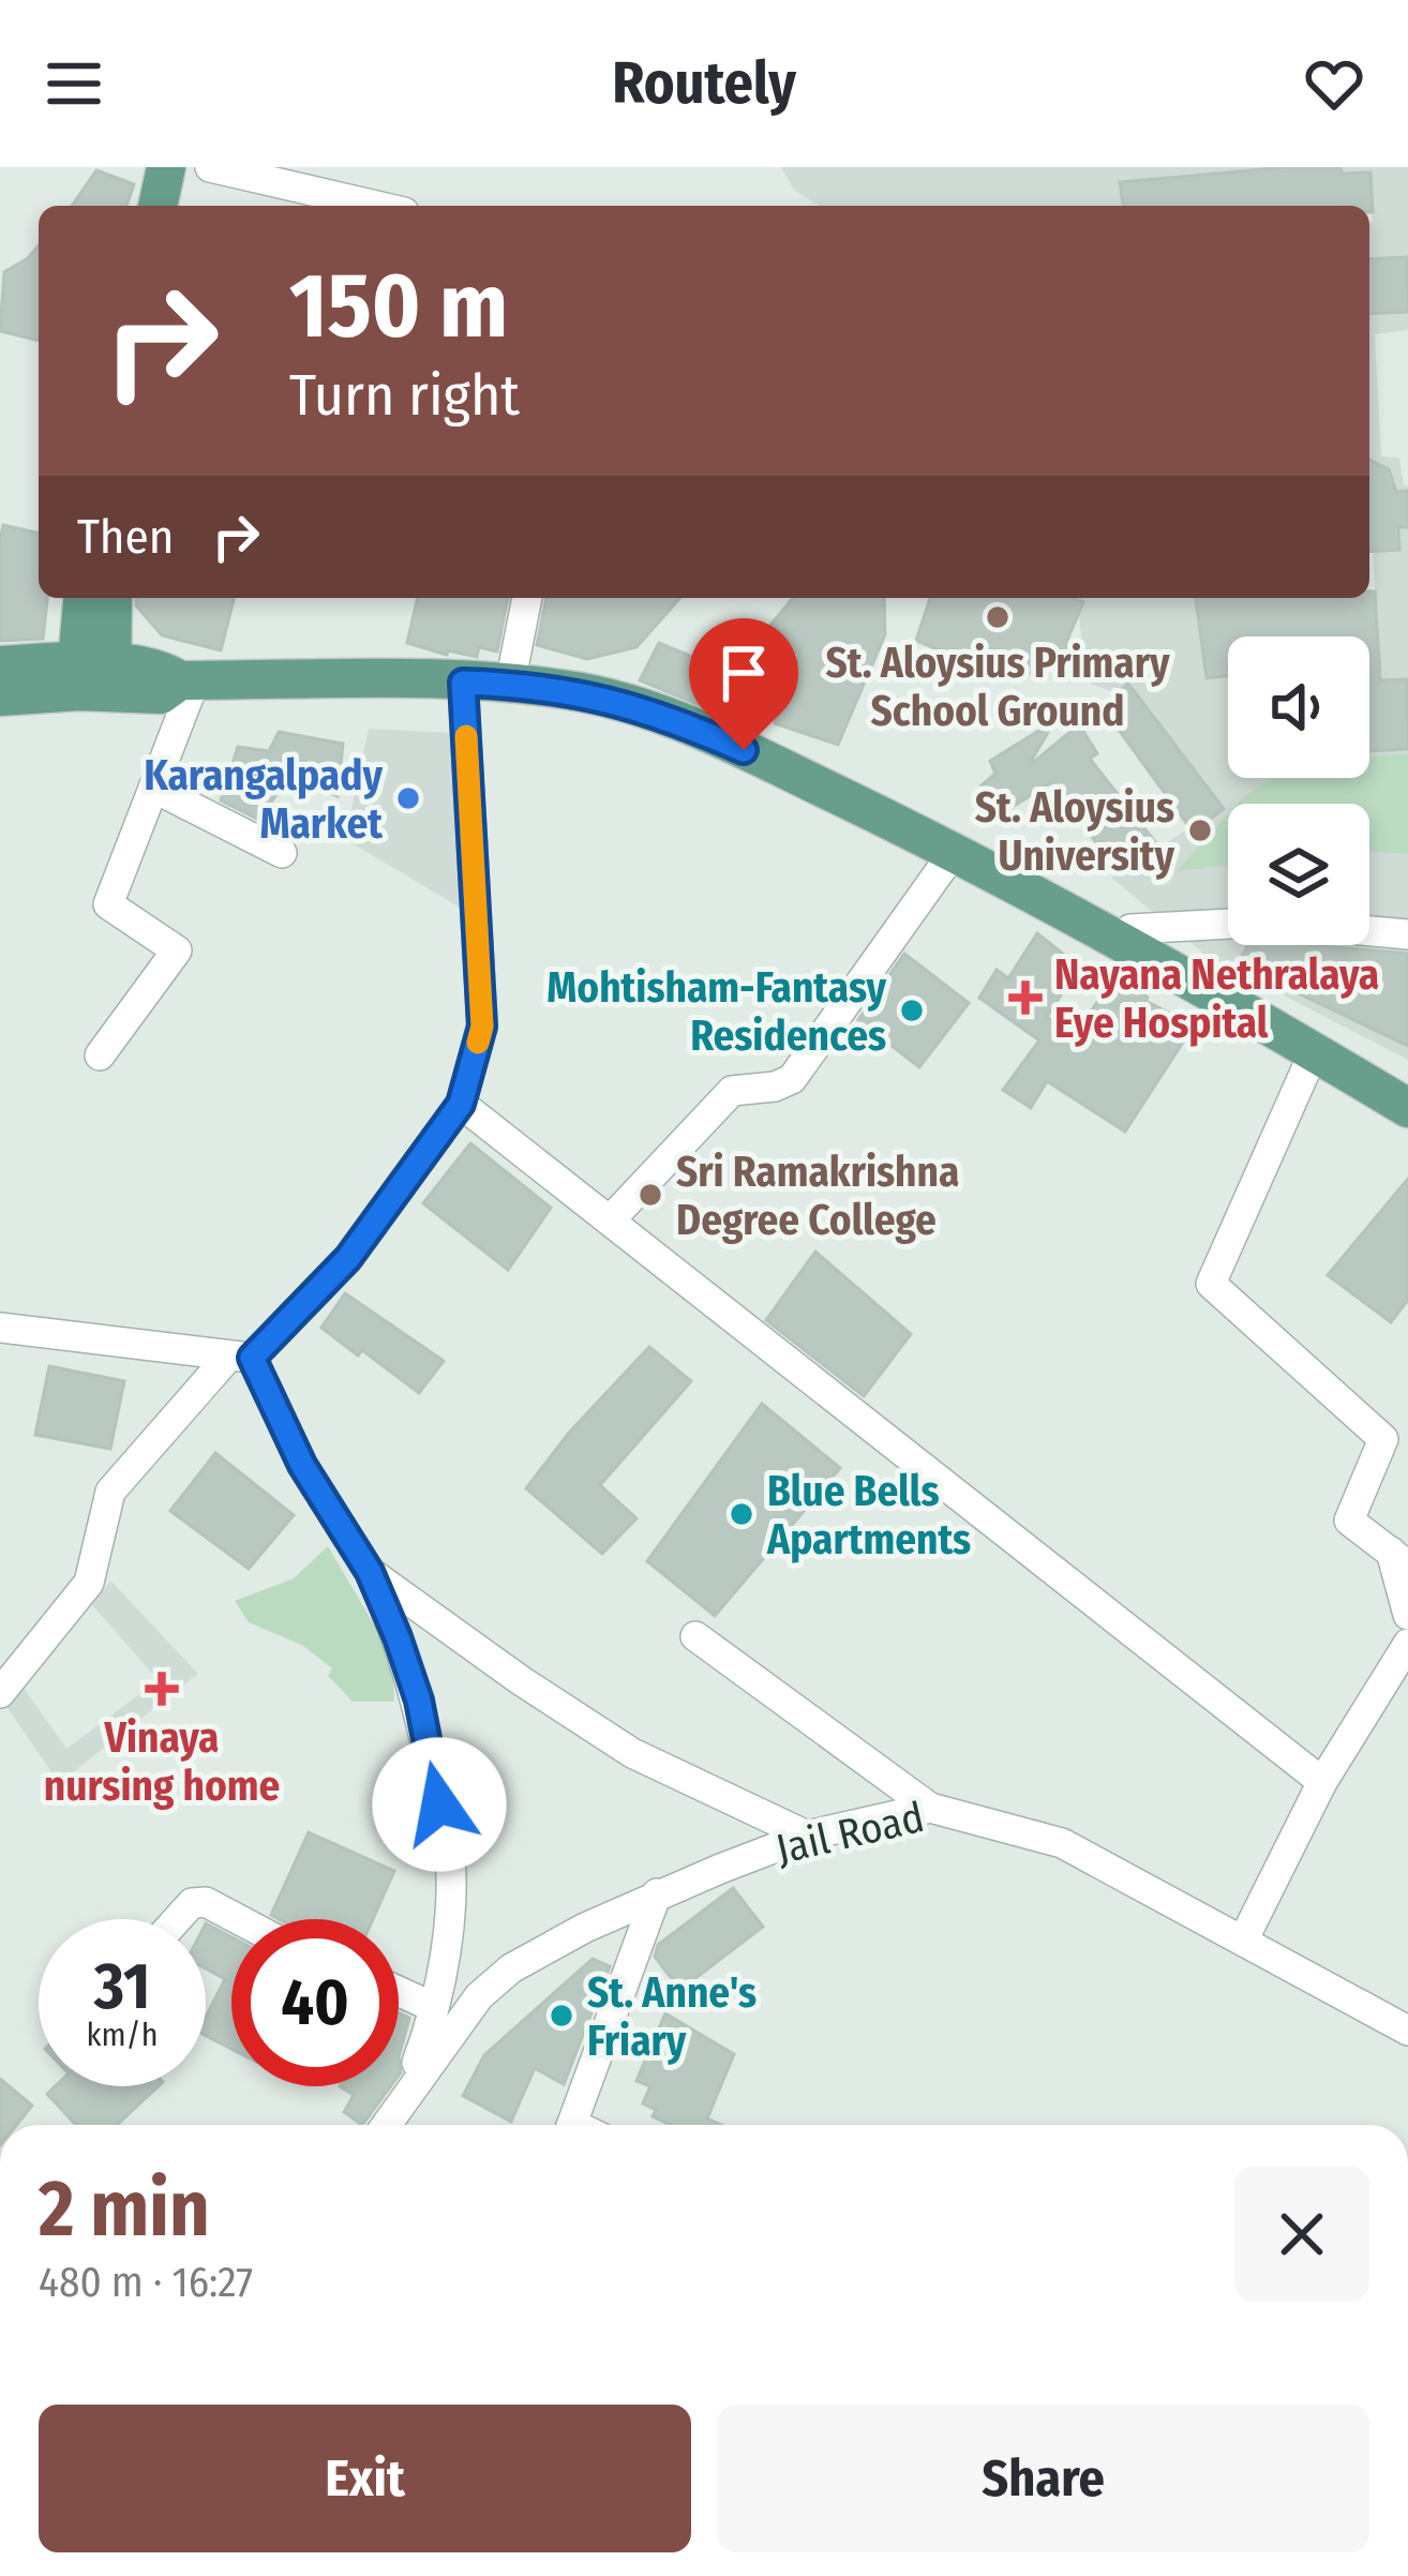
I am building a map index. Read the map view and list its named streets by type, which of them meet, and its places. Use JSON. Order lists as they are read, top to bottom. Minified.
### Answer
{"streets":{"street":["Jail Road"]},"places":{"other":["St. Aloysius Primary School Ground","Karangalpady Market","St. Aloysius University","Mohtisham-Fantasy Residences","Sri Ramakrishna Degree College","Blue Bells Apartments","St. Anne's Friary"],"health":["Nayana Nethralaya Eye Hospital","Vinaya nursing home"]},"page":{"header":"Routely","turn":["150 m","Turn right"],"then":"Then","speed":"31 km/h","limit":"40","heading":["2 min","480 m · 16:27"],"buttons":["Exit","Share"]}}
